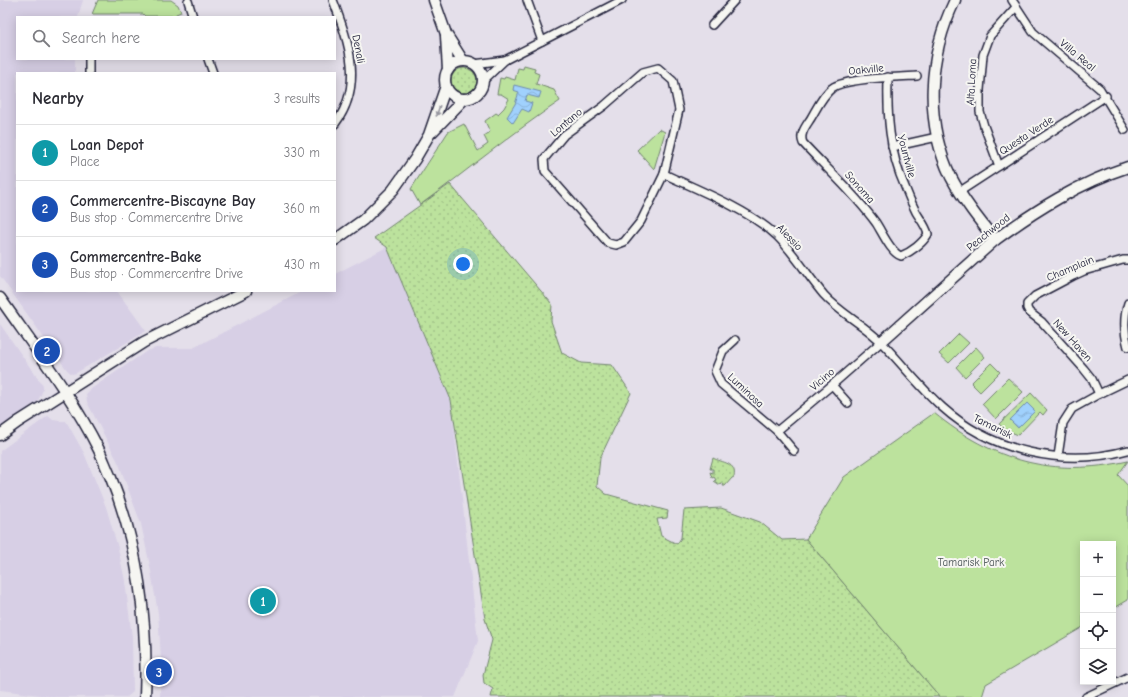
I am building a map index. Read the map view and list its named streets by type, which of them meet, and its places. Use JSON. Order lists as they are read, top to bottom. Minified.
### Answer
{"streets":{"street":["Denali","Villa Real","Oakville","Alta Loma","Lontano","Questa Verde","Yountville","Sonoma","Peachwood","Alessio","Champlain","New Haven","Vicino","Luminosa","Tamarisk"]},"crossings":[["Villa Real","Alta Loma"],["Villa Real","Questa Verde"],["Oakville","Yountville"],["Oakville","Sonoma"],["Alta Loma","Questa Verde"],["Lontano","Alessio"],["Yountville","Sonoma"],["Peachwood","Alessio"],["Peachwood","Vicino"],["Peachwood","Tamarisk"],["Alessio","Vicino"],["Alessio","Tamarisk"],["Champlain","New Haven"],["Vicino","Luminosa"],["Vicino","Tamarisk"]],"parks":["Tamarisk Park"],"page":{"search":"Search here","heading":["Nearby","3 results"],"list":[{"mark":"1","name":"Loan Depot","note":"Place","value":"330 m"},{"mark":"2","name":"Commercentre-Biscayne Bay","note":"Bus stop · Commercentre Drive","value":"360 m"},{"mark":"3","name":"Commercentre-Bake","note":"Bus stop · Commercentre Drive","value":"430 m"}],"pins":["2","1","3"],"map_buttons":["+","−"]}}
